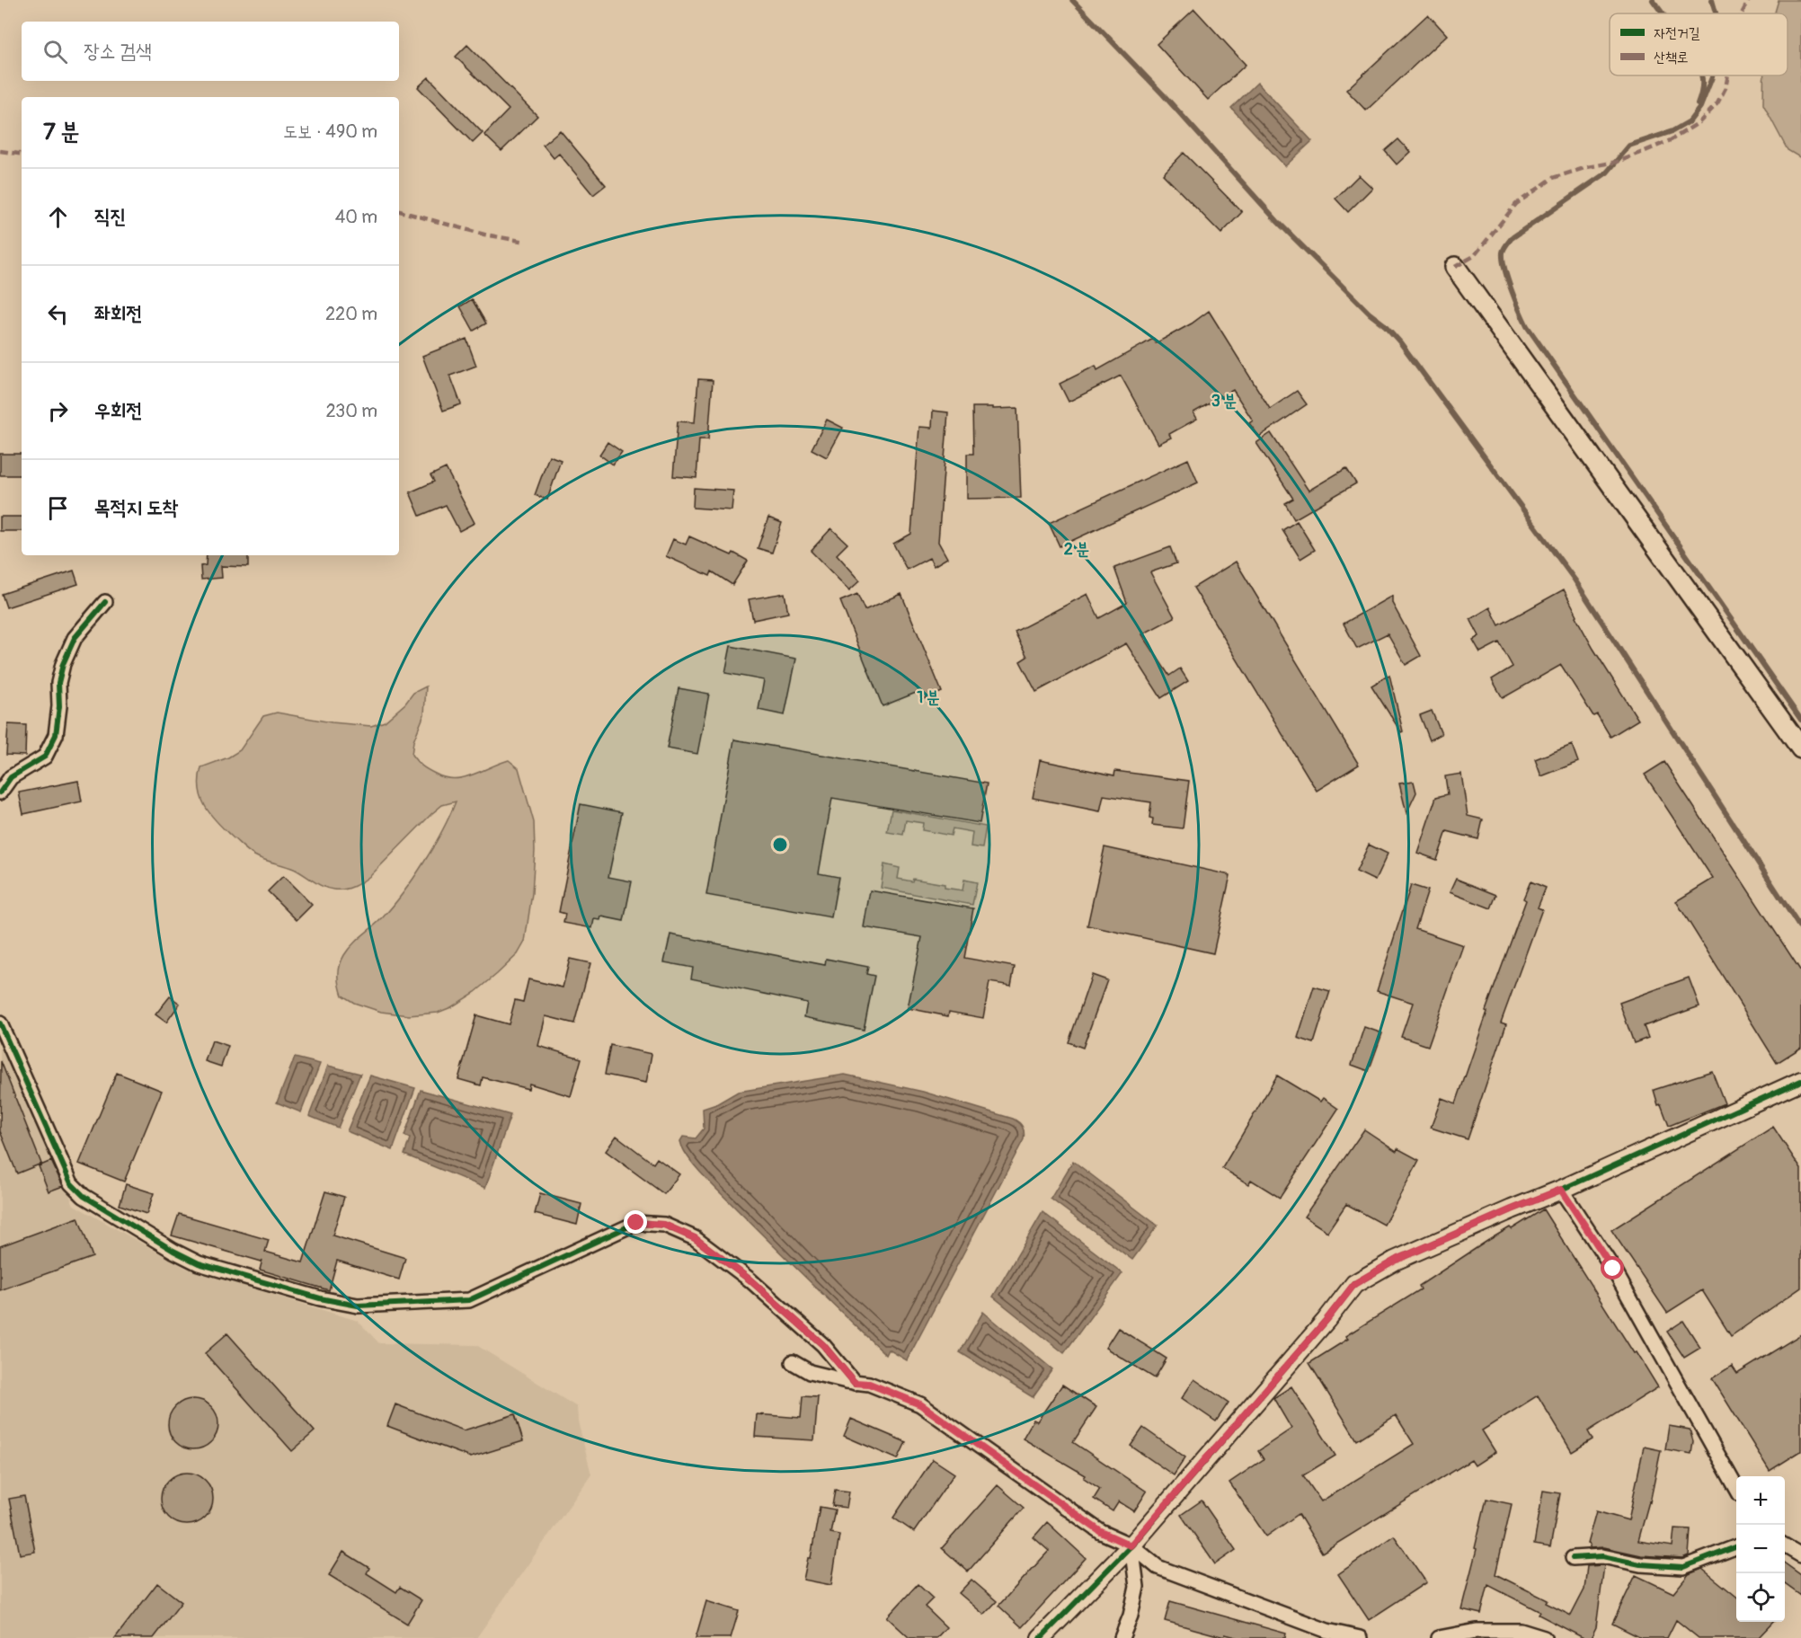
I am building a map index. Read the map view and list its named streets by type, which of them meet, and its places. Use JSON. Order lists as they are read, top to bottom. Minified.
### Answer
{"legend":["자전거길","산책로"],"page":{"search":"장소 검색","heading":["7 분","도보 · 490 m"],"list":[["직진","40 m"],["좌회전","220 m"],["우회전","230 m"],"목적지 도착"],"map_buttons":["+","−"]},"rings":["3 분","2 분","1 분"]}
